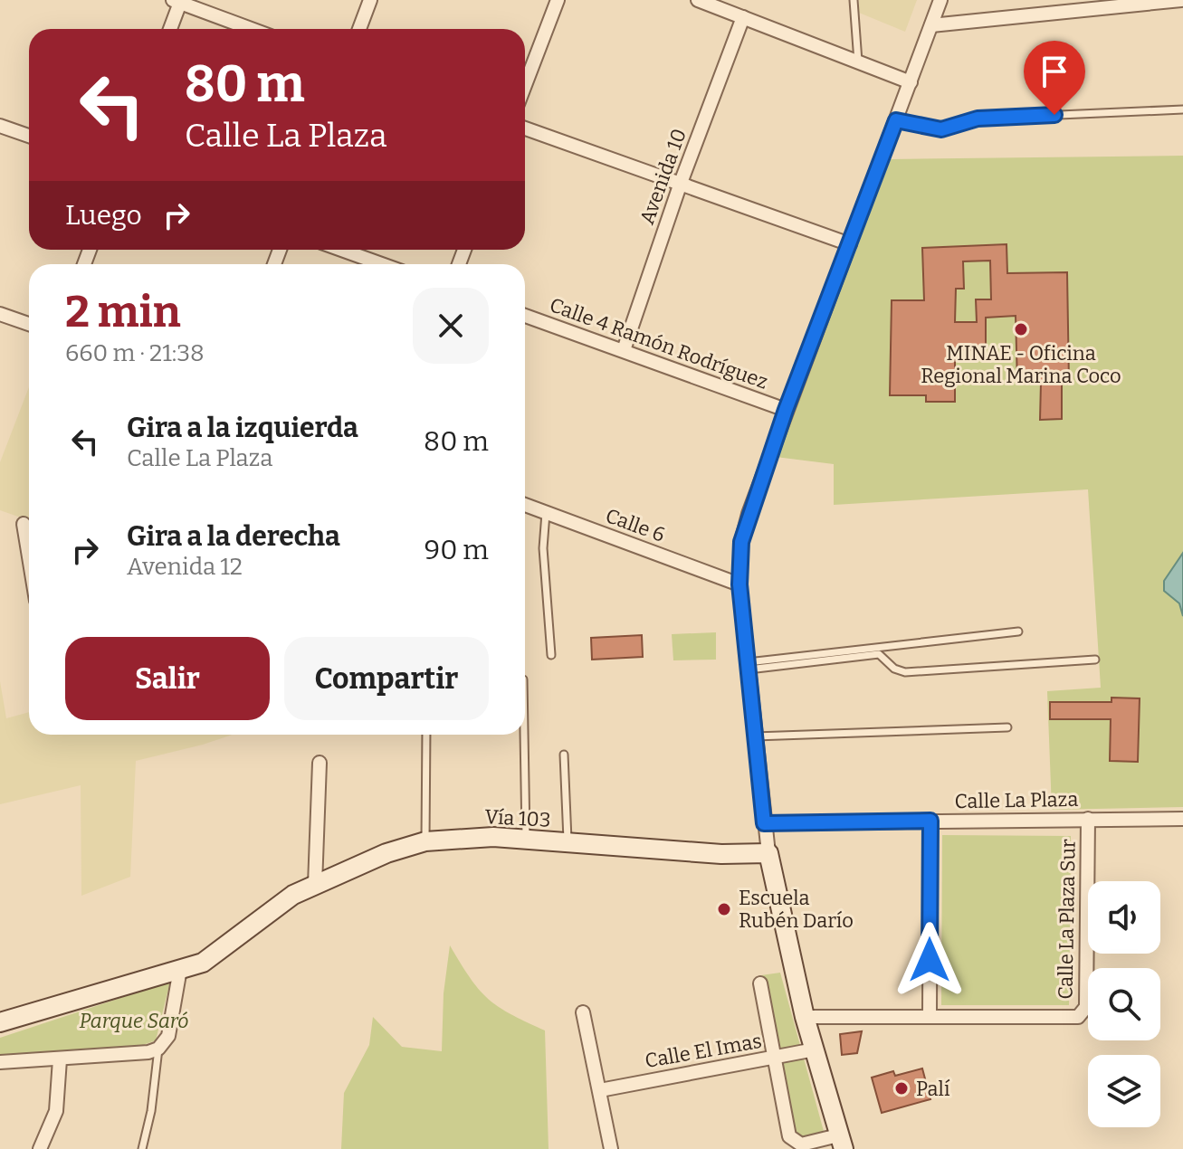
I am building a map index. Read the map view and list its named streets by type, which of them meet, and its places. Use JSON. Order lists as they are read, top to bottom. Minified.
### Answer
{"streets":{"main road":["Vía 103"],"street":["Avenida 10","Calle 4 Ramón Rodríguez","Calle 6","Calle La Plaza","Calle La Plaza Sur","Calle El Imas"]},"crossings":[["Avenida 10","Calle 4 Ramón Rodríguez"],["Calle La Plaza","Calle La Plaza Sur"]],"parks":["Parque Saró"],"places":["MINAE - Oficina Regional Marina Coco","Escuela Rubén Darío","Palí"],"page":{"turn":["80 m","Calle La Plaza"],"then":"Luego","heading":["2 min","660 m · 21:38"],"list":[{"name":"Gira a la izquierda","note":"Calle La Plaza","value":"80 m"},{"name":"Gira a la derecha","note":"Avenida 12","value":"90 m"}],"buttons":["Salir","Compartir"]}}
